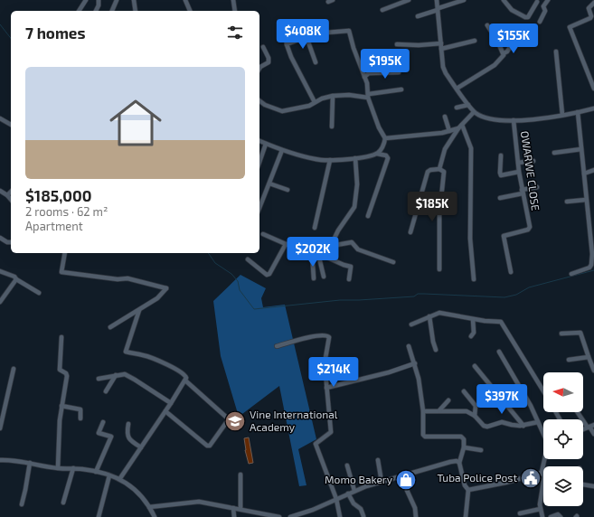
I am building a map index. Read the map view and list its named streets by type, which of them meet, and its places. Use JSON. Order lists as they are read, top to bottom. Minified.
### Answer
{"streets":{"street":["OWARWE CLOSE"]},"places":{"school or university":["Vine International Academy"],"public building":["Tuba Police Post"],"shop":["Momo Bakery"]},"north":"left","page":{"heading":"7 homes","price":["$408K","$155K","$195K","$185K","$202K","$214K","$397K"],"list":[{"name":"$185,000","note":"2 rooms · 62 m² · Apartment"}]}}
